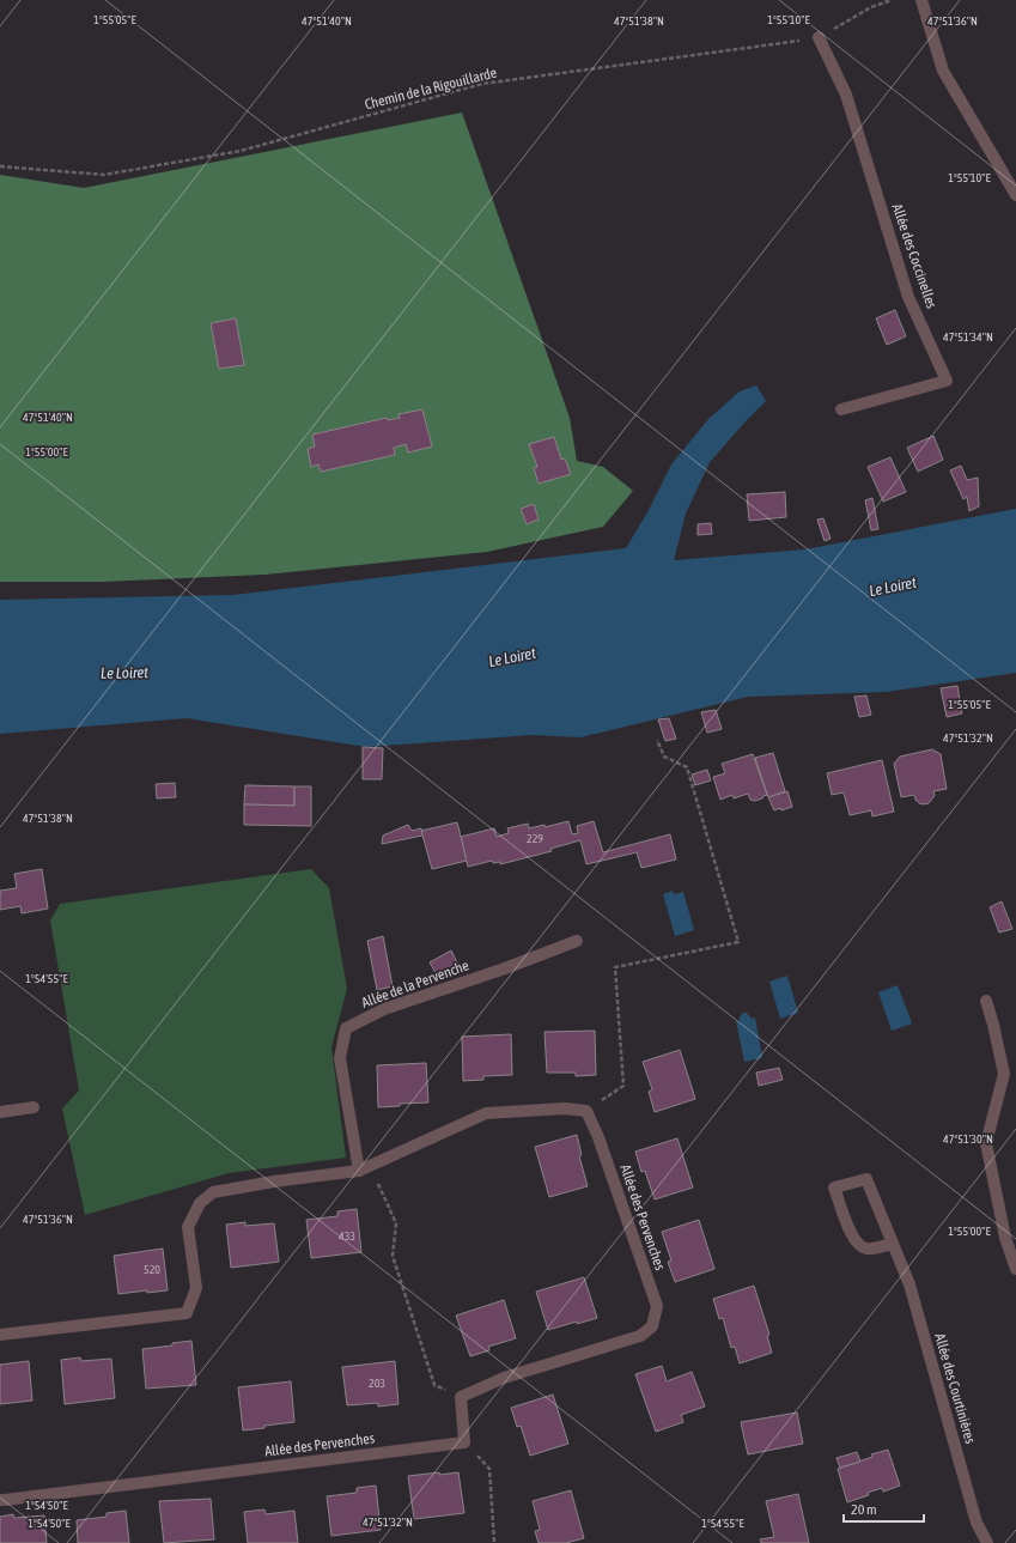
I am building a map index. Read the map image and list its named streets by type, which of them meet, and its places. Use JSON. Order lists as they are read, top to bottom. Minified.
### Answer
{"streets":{"street":["Allée des Coccinelles","Allée de la Pervenche","Allée des Pervenches","Allée des Courtinières"],"path":["Chemin de la Rigouillarde"]},"crossings":[["Chemin de la Rigouillarde","Allée des Coccinelles"]],"water":["Le Loiret"],"house_numbers":["229","433","520","203"],"scale_bar":"20 m","coordinates":["1°55'05\"E","1°55'10\"E","47°51'40\"N","47°51'38\"N","47°51'36\"N","47°51'34\"N","1°55'00\"E","47°51'32\"N","1°54'55\"E","47°51'30\"N","1°54'50\"E"]}
